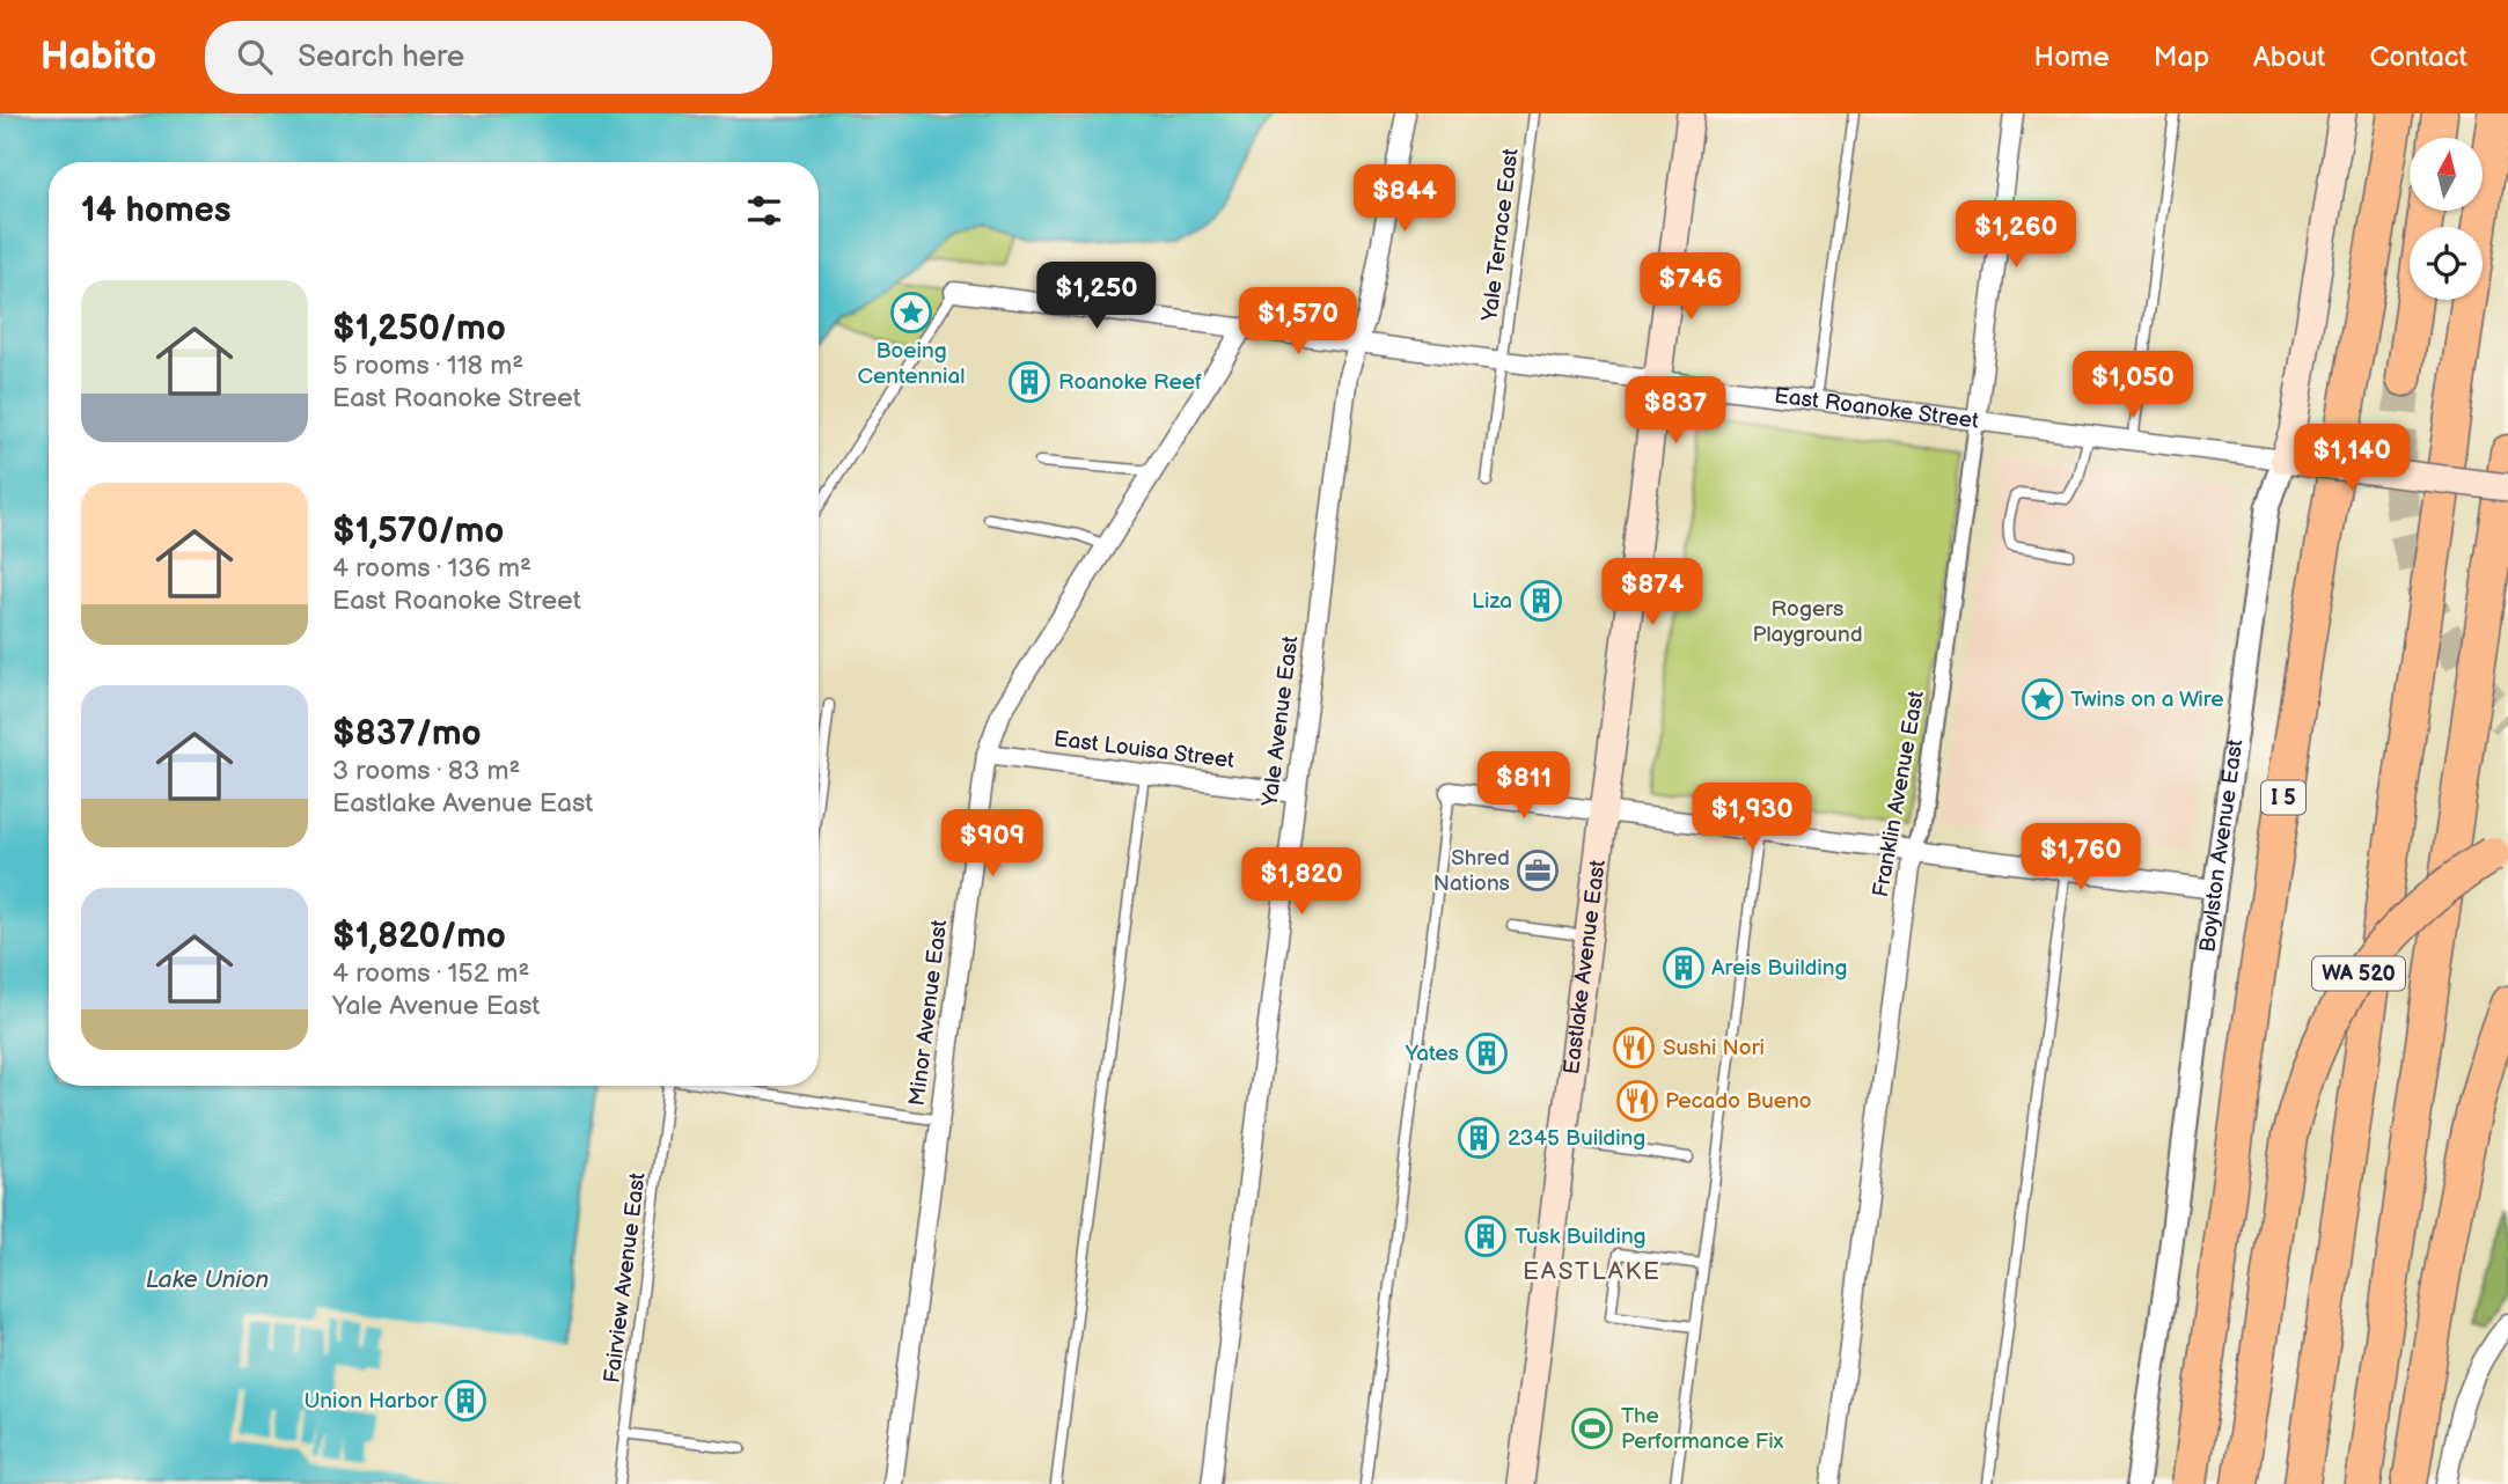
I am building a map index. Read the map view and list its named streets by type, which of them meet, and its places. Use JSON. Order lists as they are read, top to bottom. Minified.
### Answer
{"streets":{"highway":["I 5","WA 520"],"main road":["East Roanoke Street","Boylston Avenue East","Eastlake Avenue East"],"street":["Yale Avenue East","East Louisa Street","Franklin Avenue East","Minor Avenue East"],"lane":["Yale Terrace East","Fairview Avenue East"]},"crossings":[["Yale Terrace East","East Roanoke Street"],["East Roanoke Street","Yale Avenue East"],["East Roanoke Street","Franklin Avenue East"],["East Roanoke Street","Boylston Avenue East"],["East Roanoke Street","Eastlake Avenue East"],["East Roanoke Street","Minor Avenue East"],["Yale Avenue East","East Louisa Street"],["East Louisa Street","Minor Avenue East"]],"districts":["EASTLAKE"],"water":["Lake Union"],"parks":["Rogers Playground"],"places":{"place":["Boeing Centennial","Twins on a Wire"],"building":["Roanoke Reef","Liza","Areis Building","Yates","2345 Building","Tusk Building","Union Harbor"],"office":["Shred Nations"],"restaurant":["Sushi Nori","Pecado Bueno"],"sports":["The Performance Fix"]},"north":"top","page":{"header":"Habito","search":"Search here","nav":["Home","Map","About","Contact"],"heading":"14 homes","price":["$844","$1,260","$746","$1,250","$1,570","$1,050","$837","$1,140","$874","$811","$1,930","$909","$1,760","$1,820"],"list":[{"name":"$1,250/mo","note":"5 rooms · 118 m² · East Roanoke Street"},{"name":"$1,570/mo","note":"4 rooms · 136 m² · East Roanoke Street"},{"name":"$837/mo","note":"3 rooms · 83 m² · Eastlake Avenue East"},{"name":"$1,820/mo","note":"4 rooms · 152 m² · Yale Avenue East"}]}}
